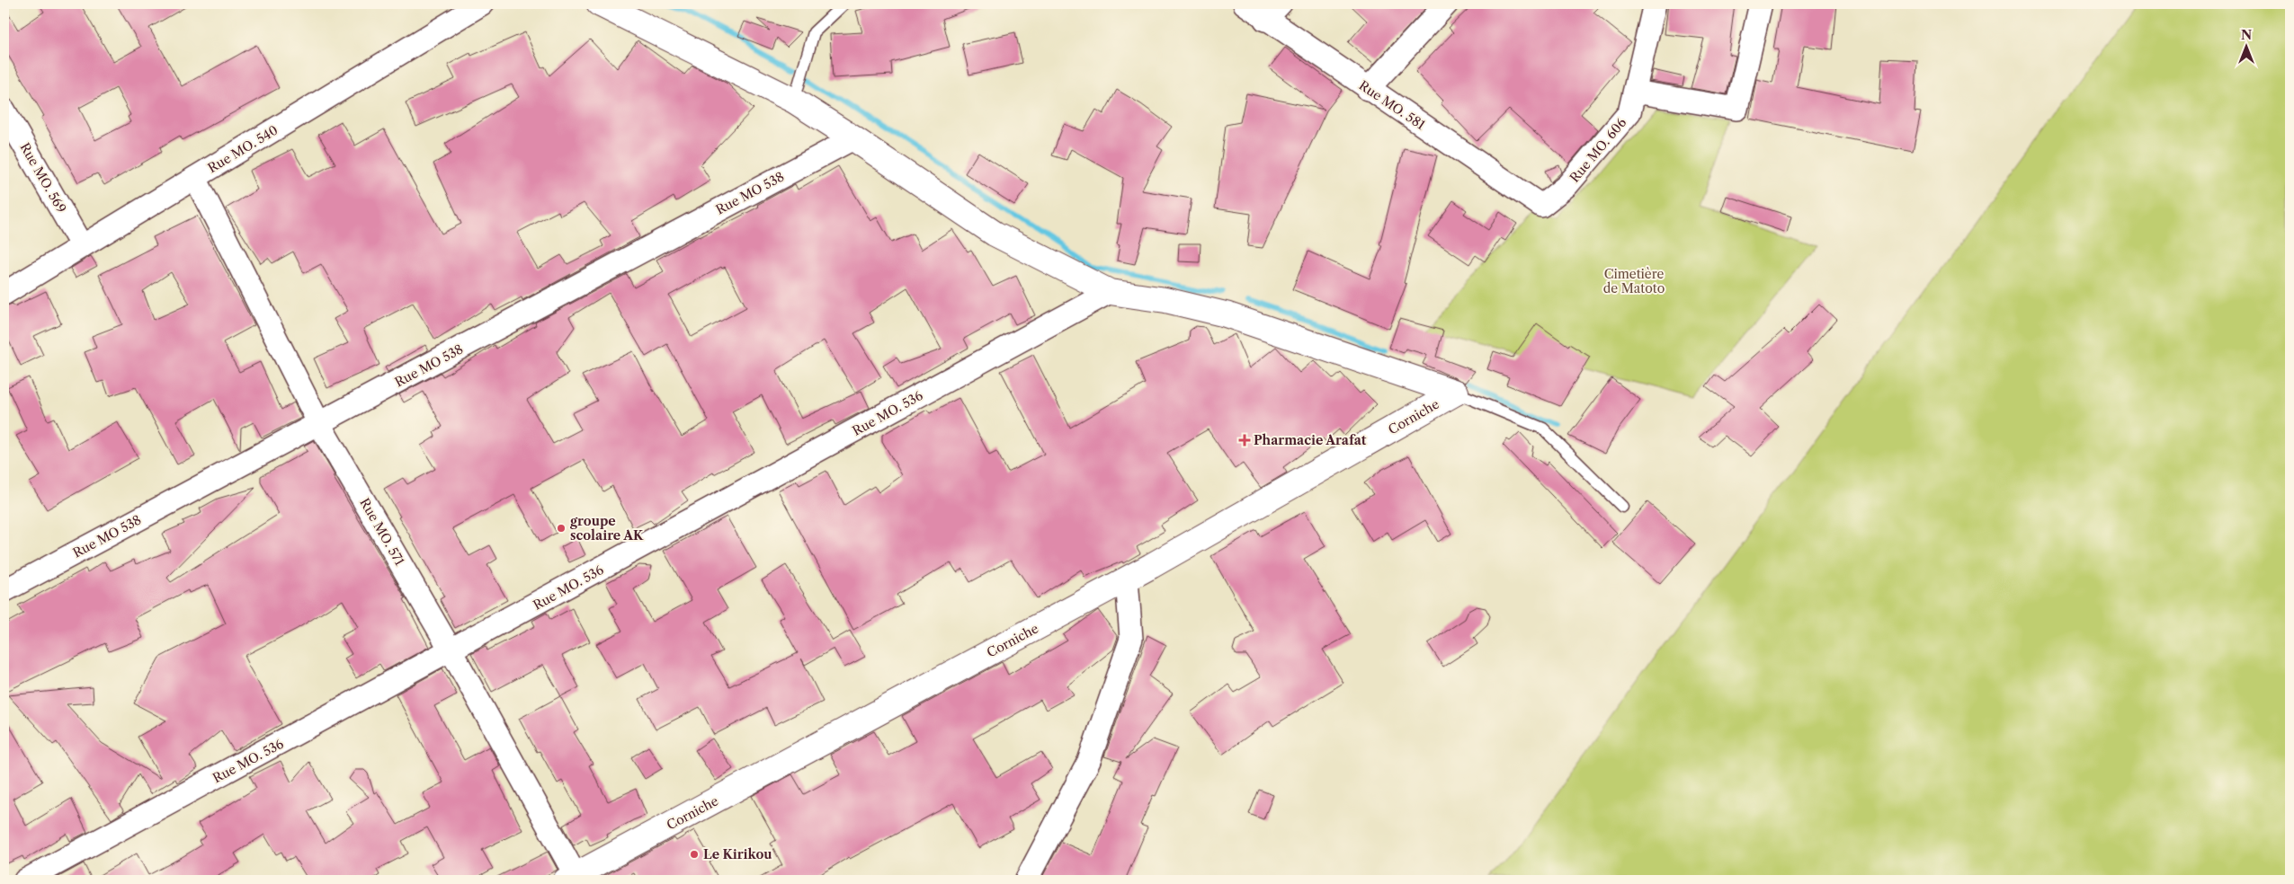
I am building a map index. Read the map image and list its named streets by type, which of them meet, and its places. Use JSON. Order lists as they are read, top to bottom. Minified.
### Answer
{"streets":{"street":["Rue MO. 581","Rue MO. 540","Rue MO. 606","Rue MO. 569","Rue MO 538","Rue MO. 536","Corniche","Rue MO. 571"]},"crossings":[["Rue MO. 581","Rue MO. 606"],["Rue MO. 540","Rue MO. 569"],["Rue MO. 540","Rue MO. 571"],["Rue MO 538","Rue MO. 571"],["Rue MO. 536","Rue MO. 571"],["Corniche","Rue MO. 571"]],"parks":["Cimetière de Matoto"],"places":{"health":["Pharmacie Arafat"],"other":["groupe scolaire AK","Le Kirikou"]},"north":"top"}
